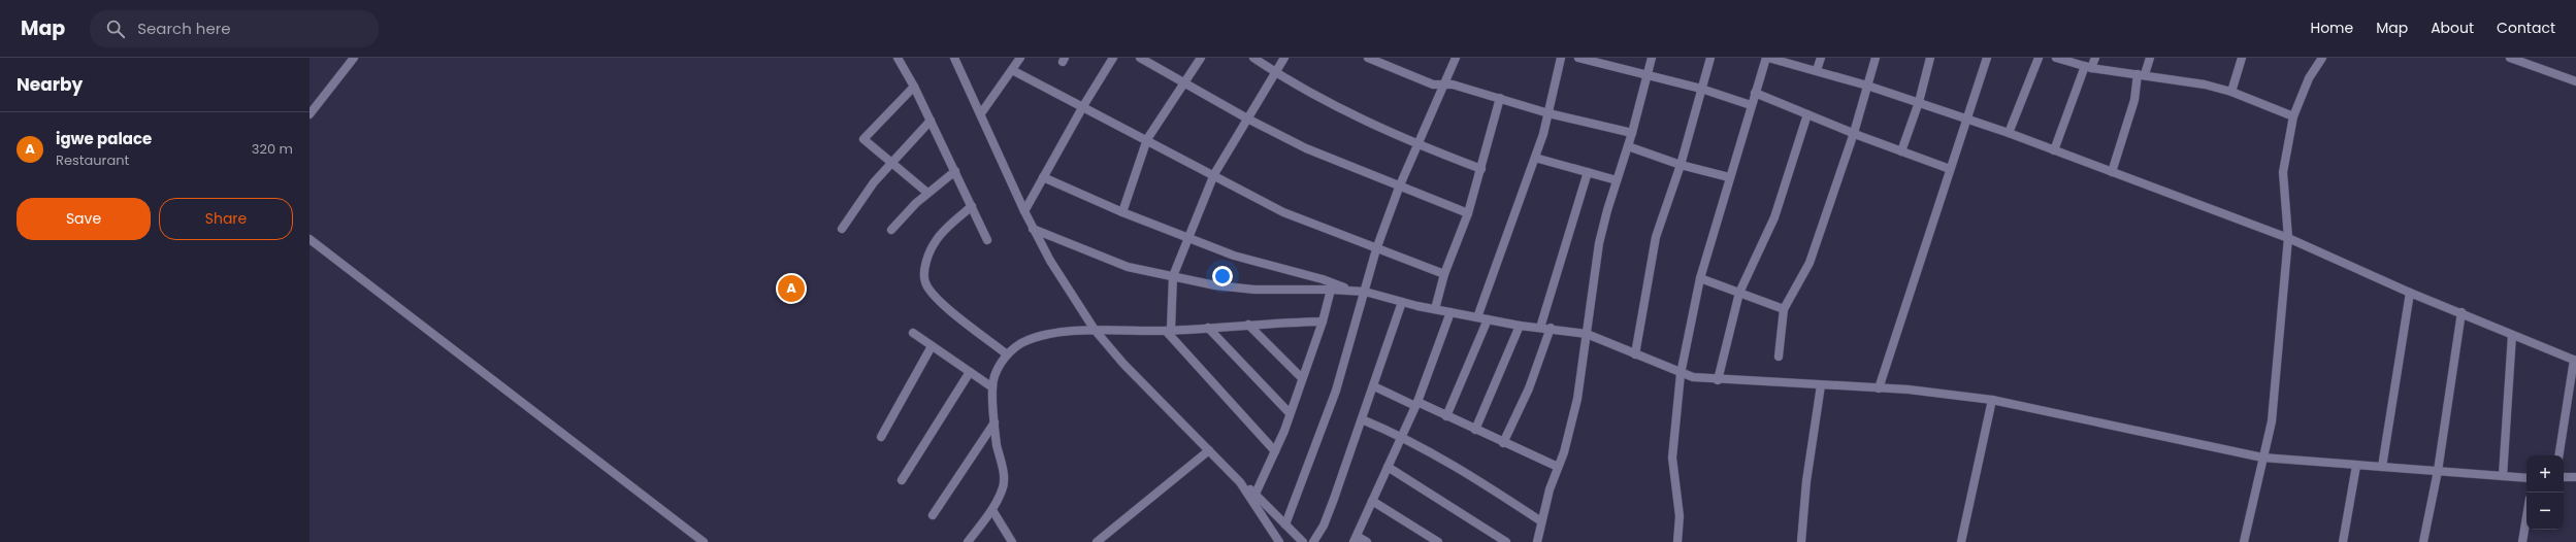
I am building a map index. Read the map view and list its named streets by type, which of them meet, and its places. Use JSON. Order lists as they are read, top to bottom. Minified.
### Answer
{"page":{"header":"Map","search":"Search here","nav":["Home","Map","About","Contact"],"heading":"Nearby","list":[{"mark":"A","name":"igwe palace","note":"Restaurant","value":"320 m"}],"buttons":["Save","Share"],"pins":"A","map_buttons":["+","−"]}}
